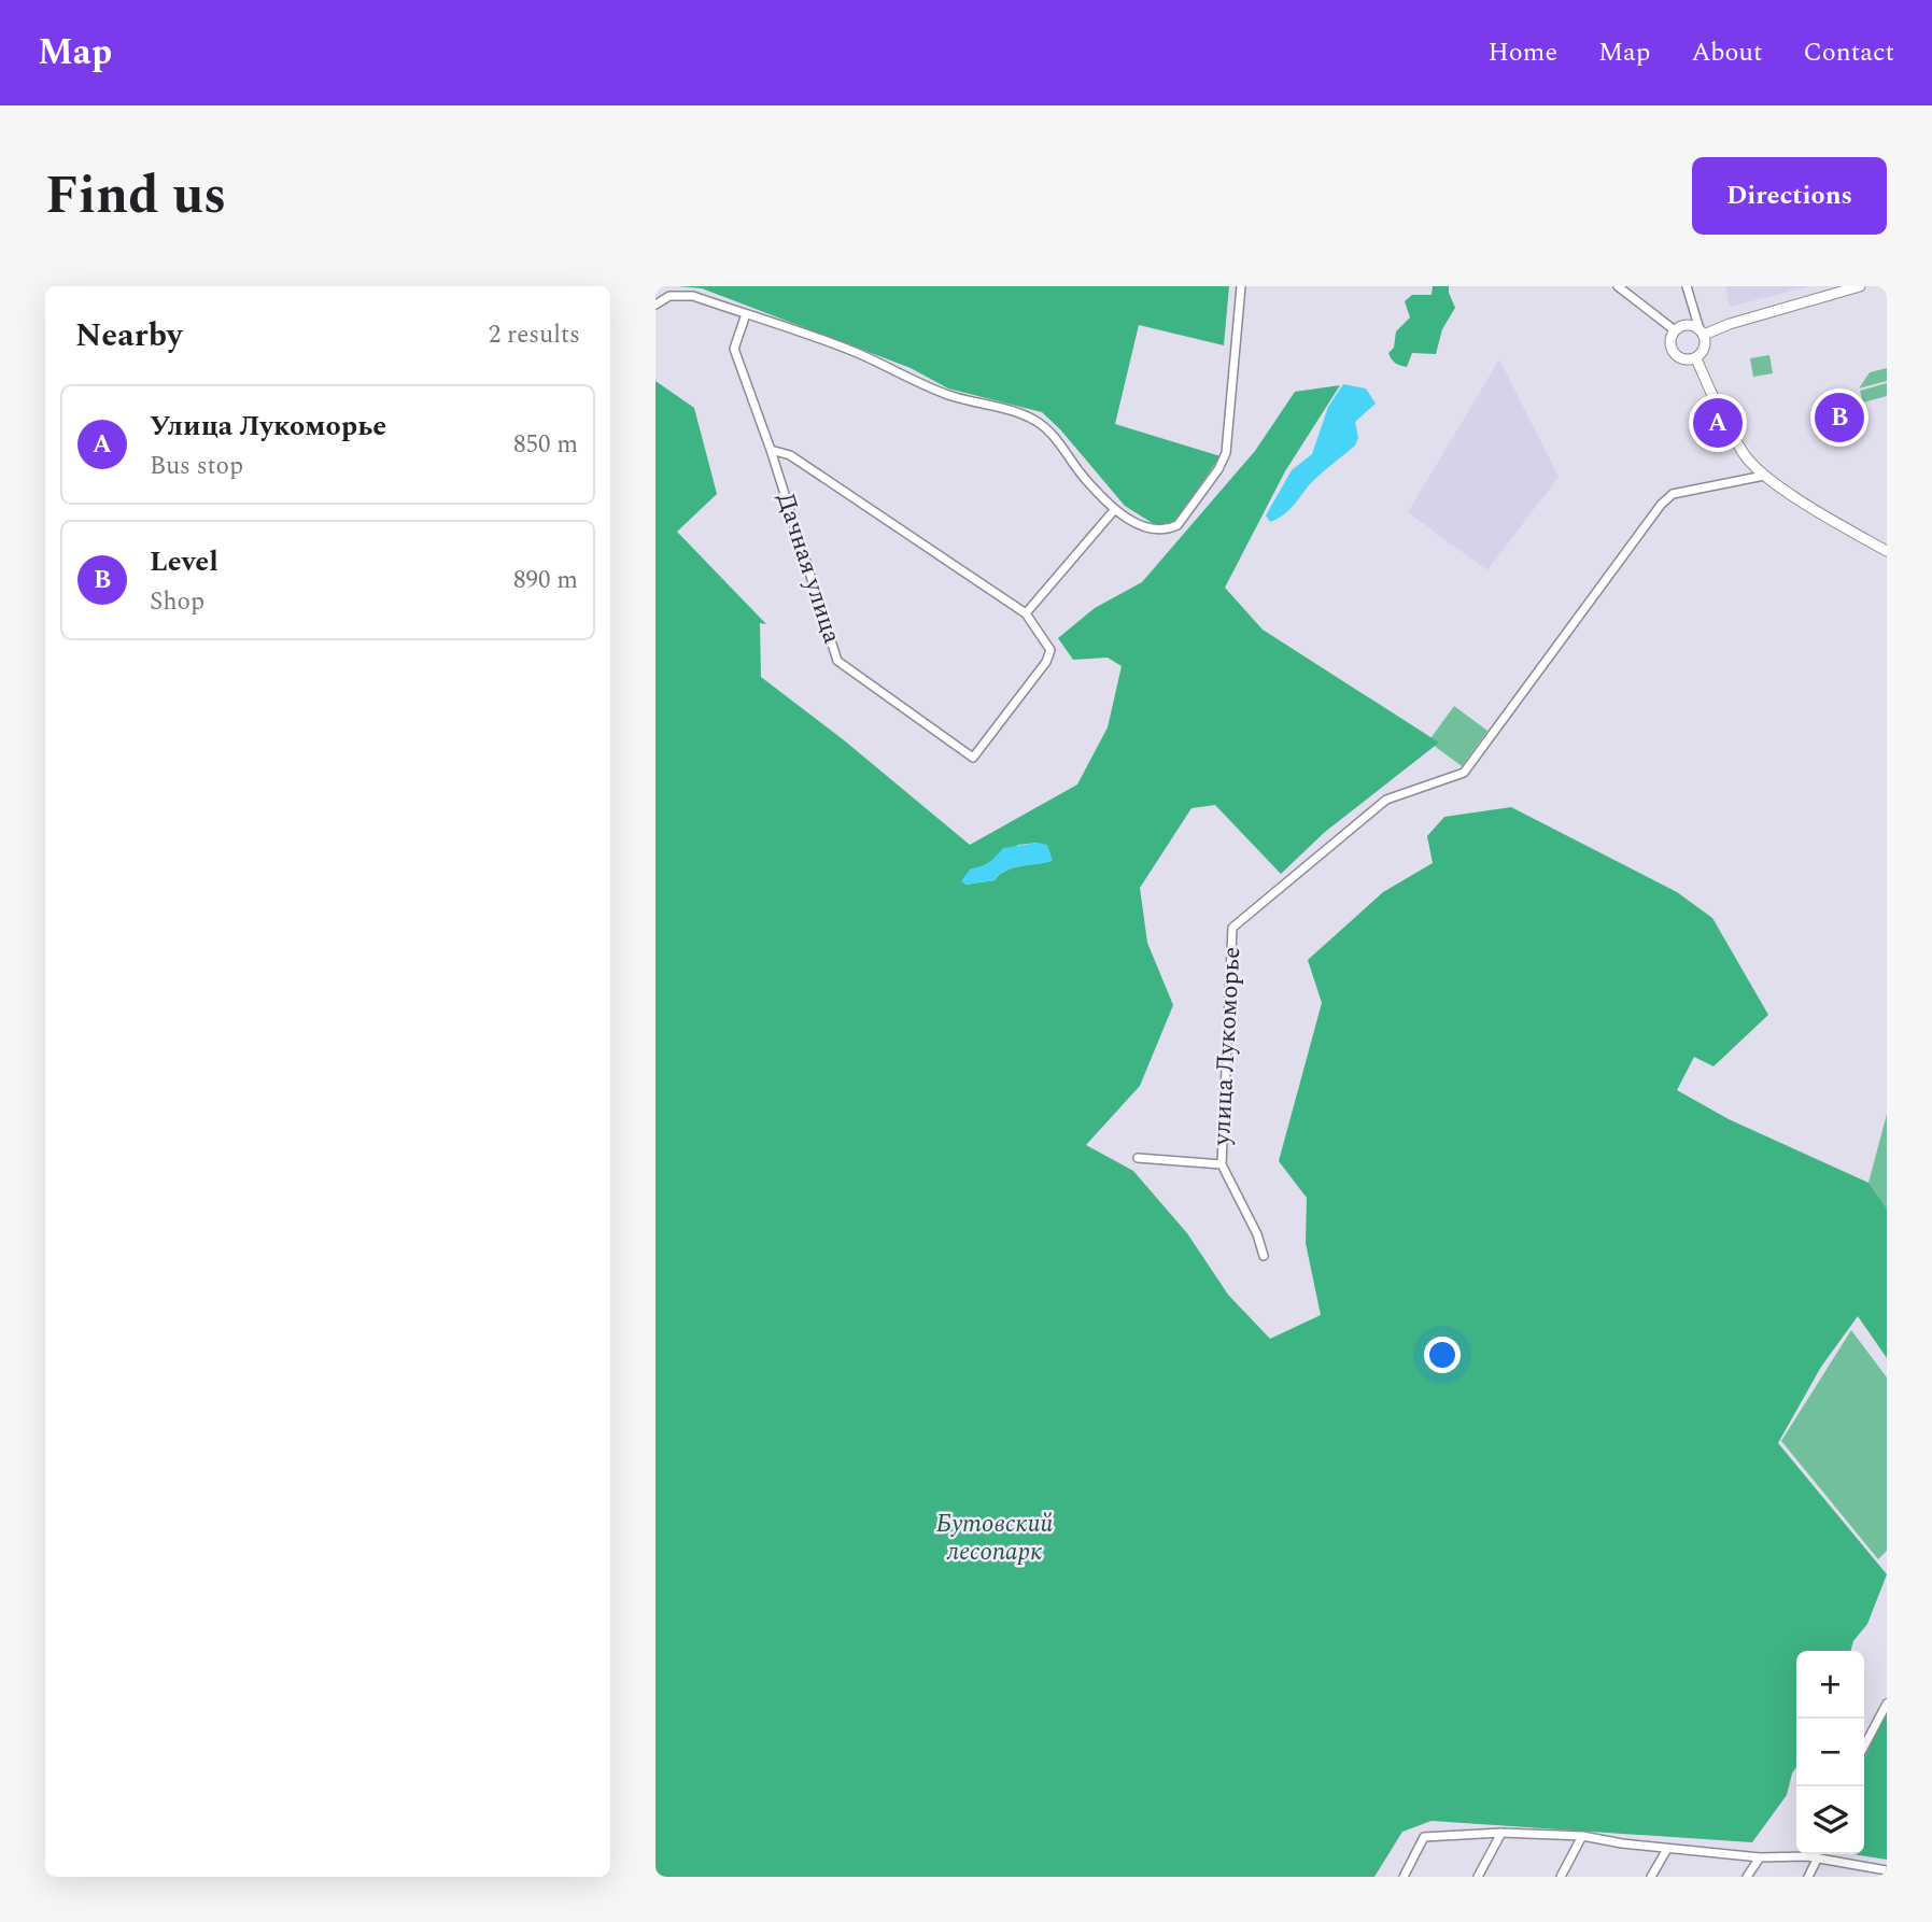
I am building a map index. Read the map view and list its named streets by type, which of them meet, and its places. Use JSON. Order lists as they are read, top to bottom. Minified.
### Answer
{"streets":{"street":["Дачная улица","улица Лукоморье"]},"parks":["Бутовский лесопарк"],"page":{"header":"Map","nav":["Home","Map","About","Contact"],"title":"Find us","buttons":"Directions","heading":["Nearby","2 results"],"list":[{"mark":"A","name":"Улица Лукоморье","note":"Bus stop","value":"850 m"},{"mark":"B","name":"Level","note":"Shop","value":"890 m"}],"pins":["B","A"],"map_buttons":["+","−"]}}
